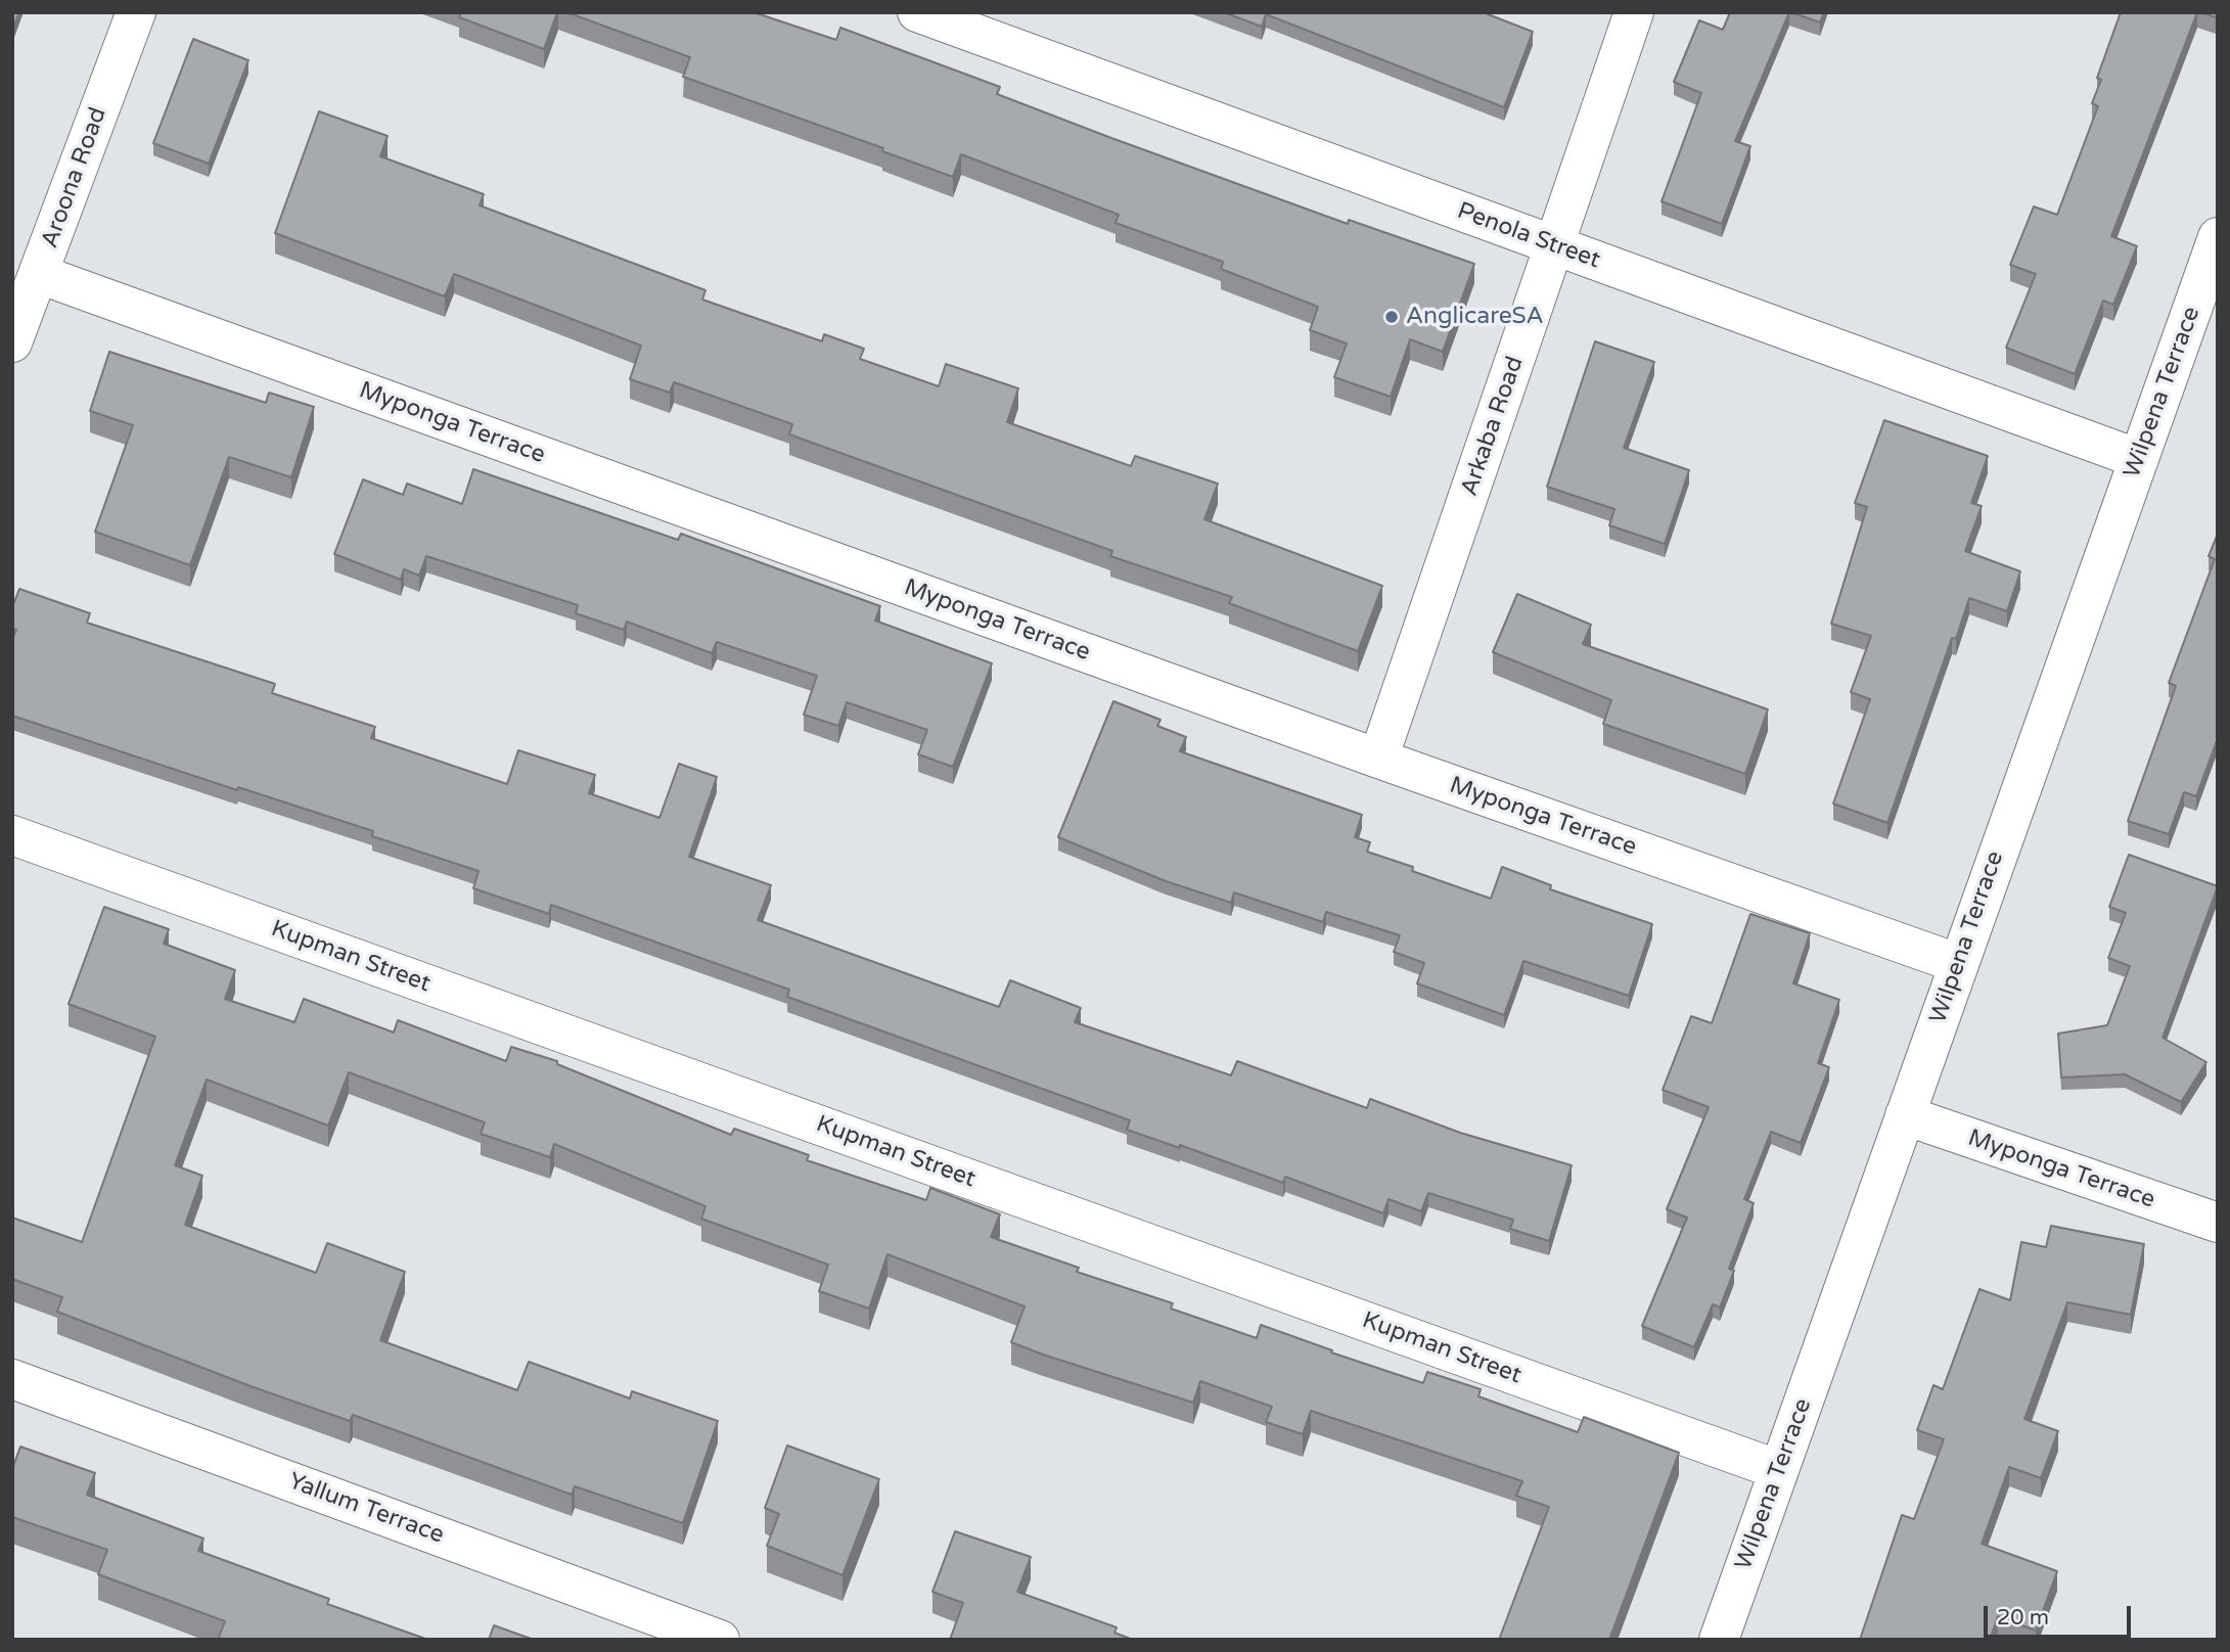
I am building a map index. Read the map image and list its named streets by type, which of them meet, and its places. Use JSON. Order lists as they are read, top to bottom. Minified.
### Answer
{"streets":{"street":["Aroona Road","Penola Street","Wilpena Terrace","Myponga Terrace","Arkaba Road","Kupman Street","Yallum Terrace"]},"crossings":[["Aroona Road","Myponga Terrace"],["Penola Street","Wilpena Terrace"],["Penola Street","Arkaba Road"],["Wilpena Terrace","Myponga Terrace"],["Wilpena Terrace","Kupman Street"],["Myponga Terrace","Arkaba Road"]],"places":["AnglicareSA"],"scale_bar":"20 m"}
